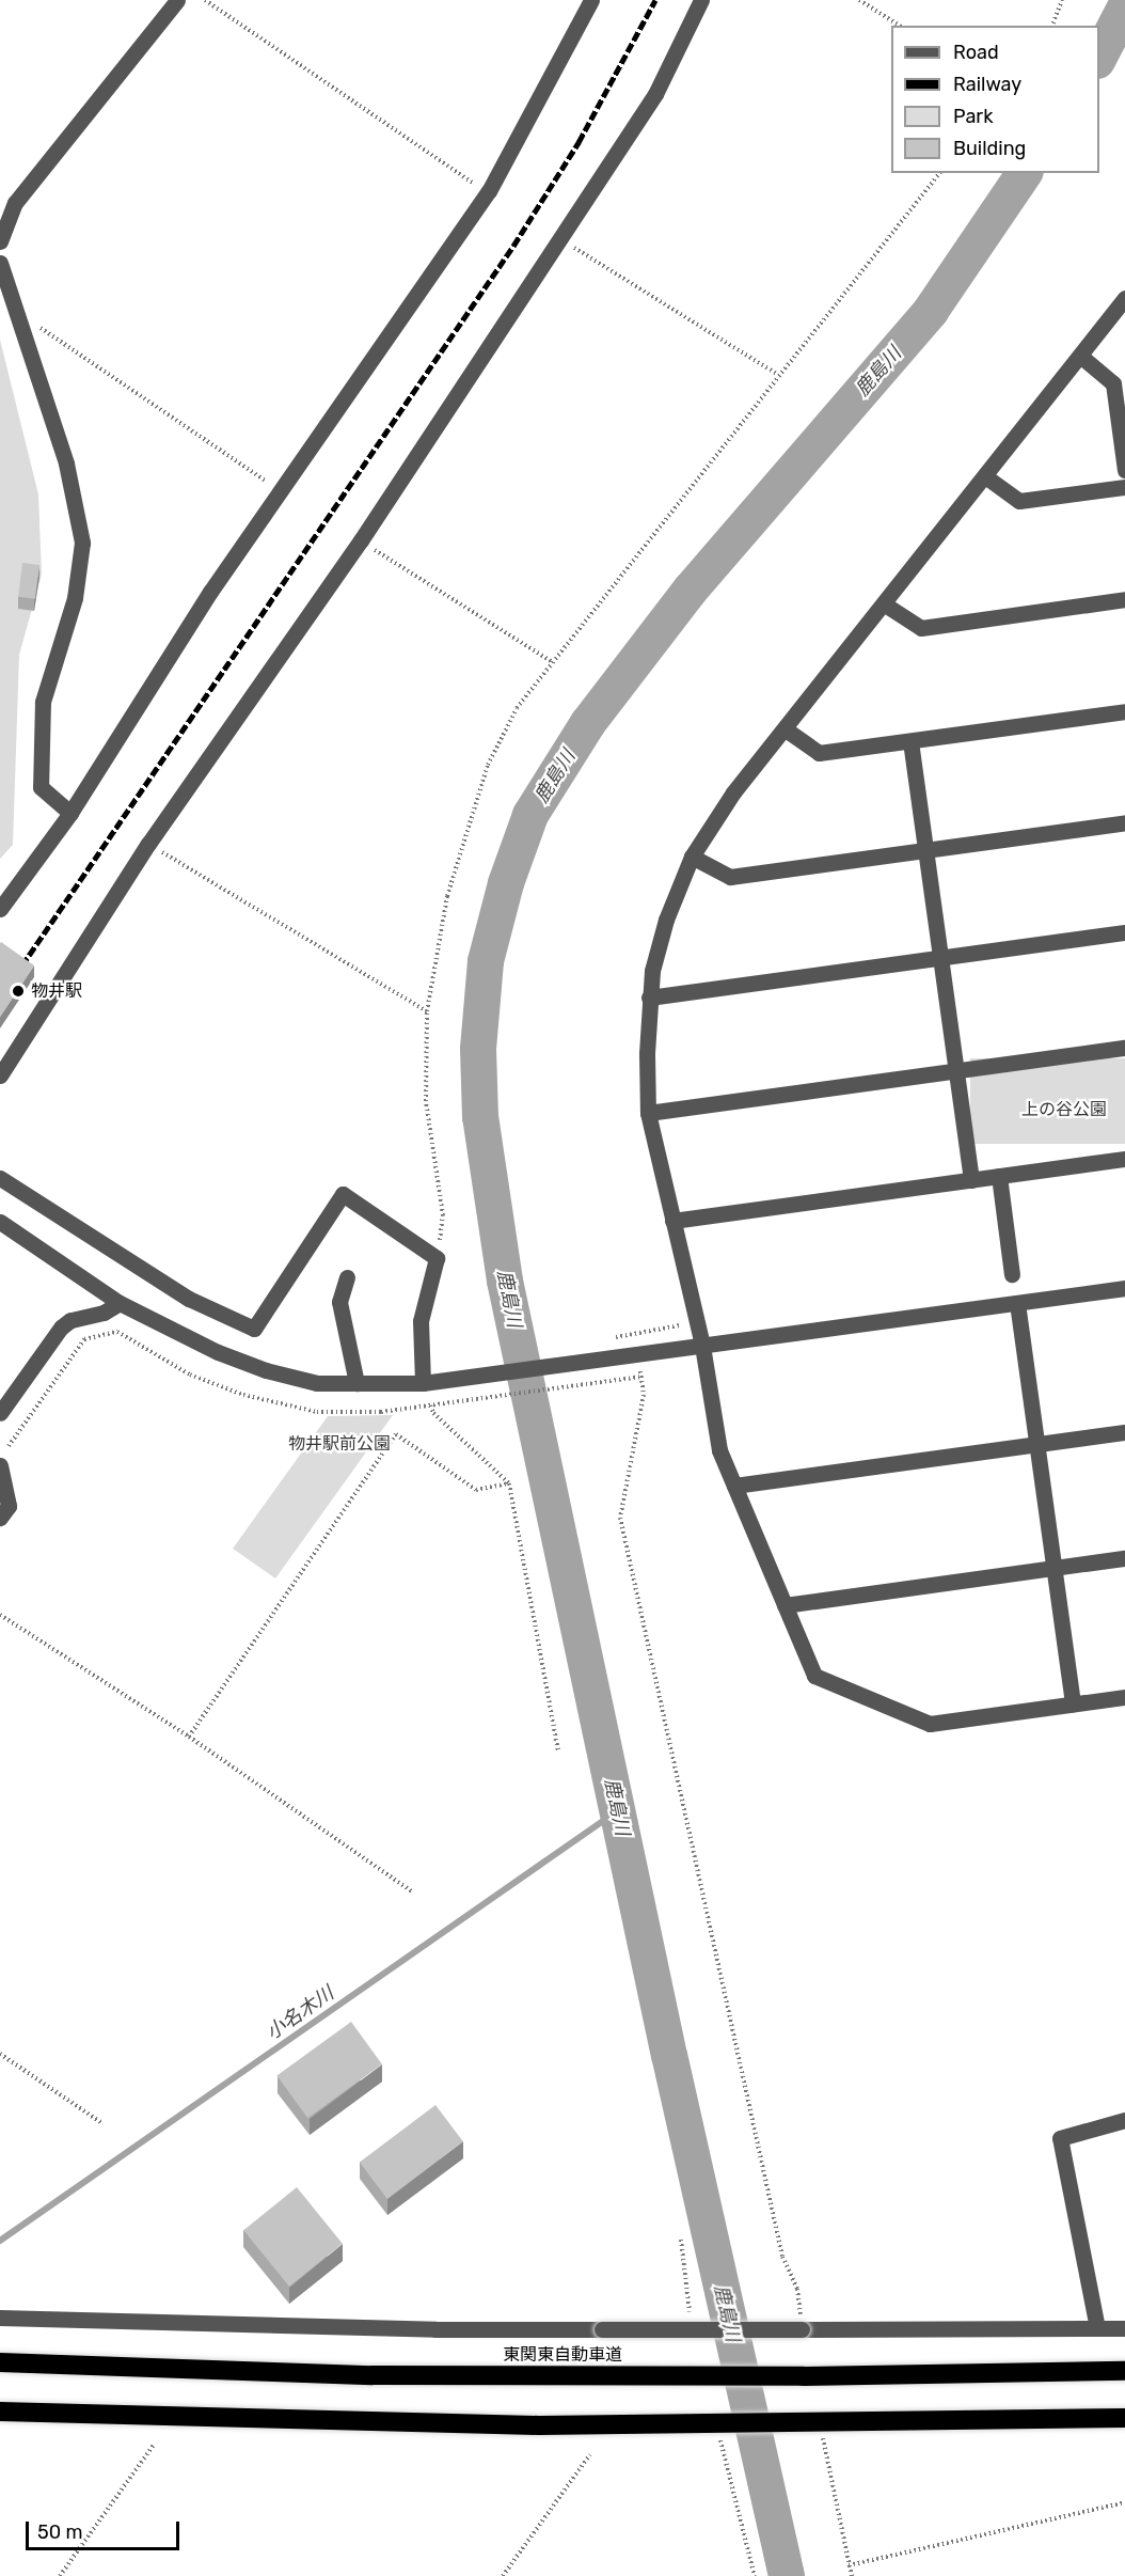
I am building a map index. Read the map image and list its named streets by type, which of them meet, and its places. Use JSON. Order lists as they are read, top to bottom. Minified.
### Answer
{"streets":{"highway":["東関東自動車道"]},"water":["鹿島川","小名木川"],"parks":["上の谷公園","物井駅前公園"],"places":["物井駅"],"legend":["Road","Railway","Park","Building"],"scale_bar":"50 m"}
